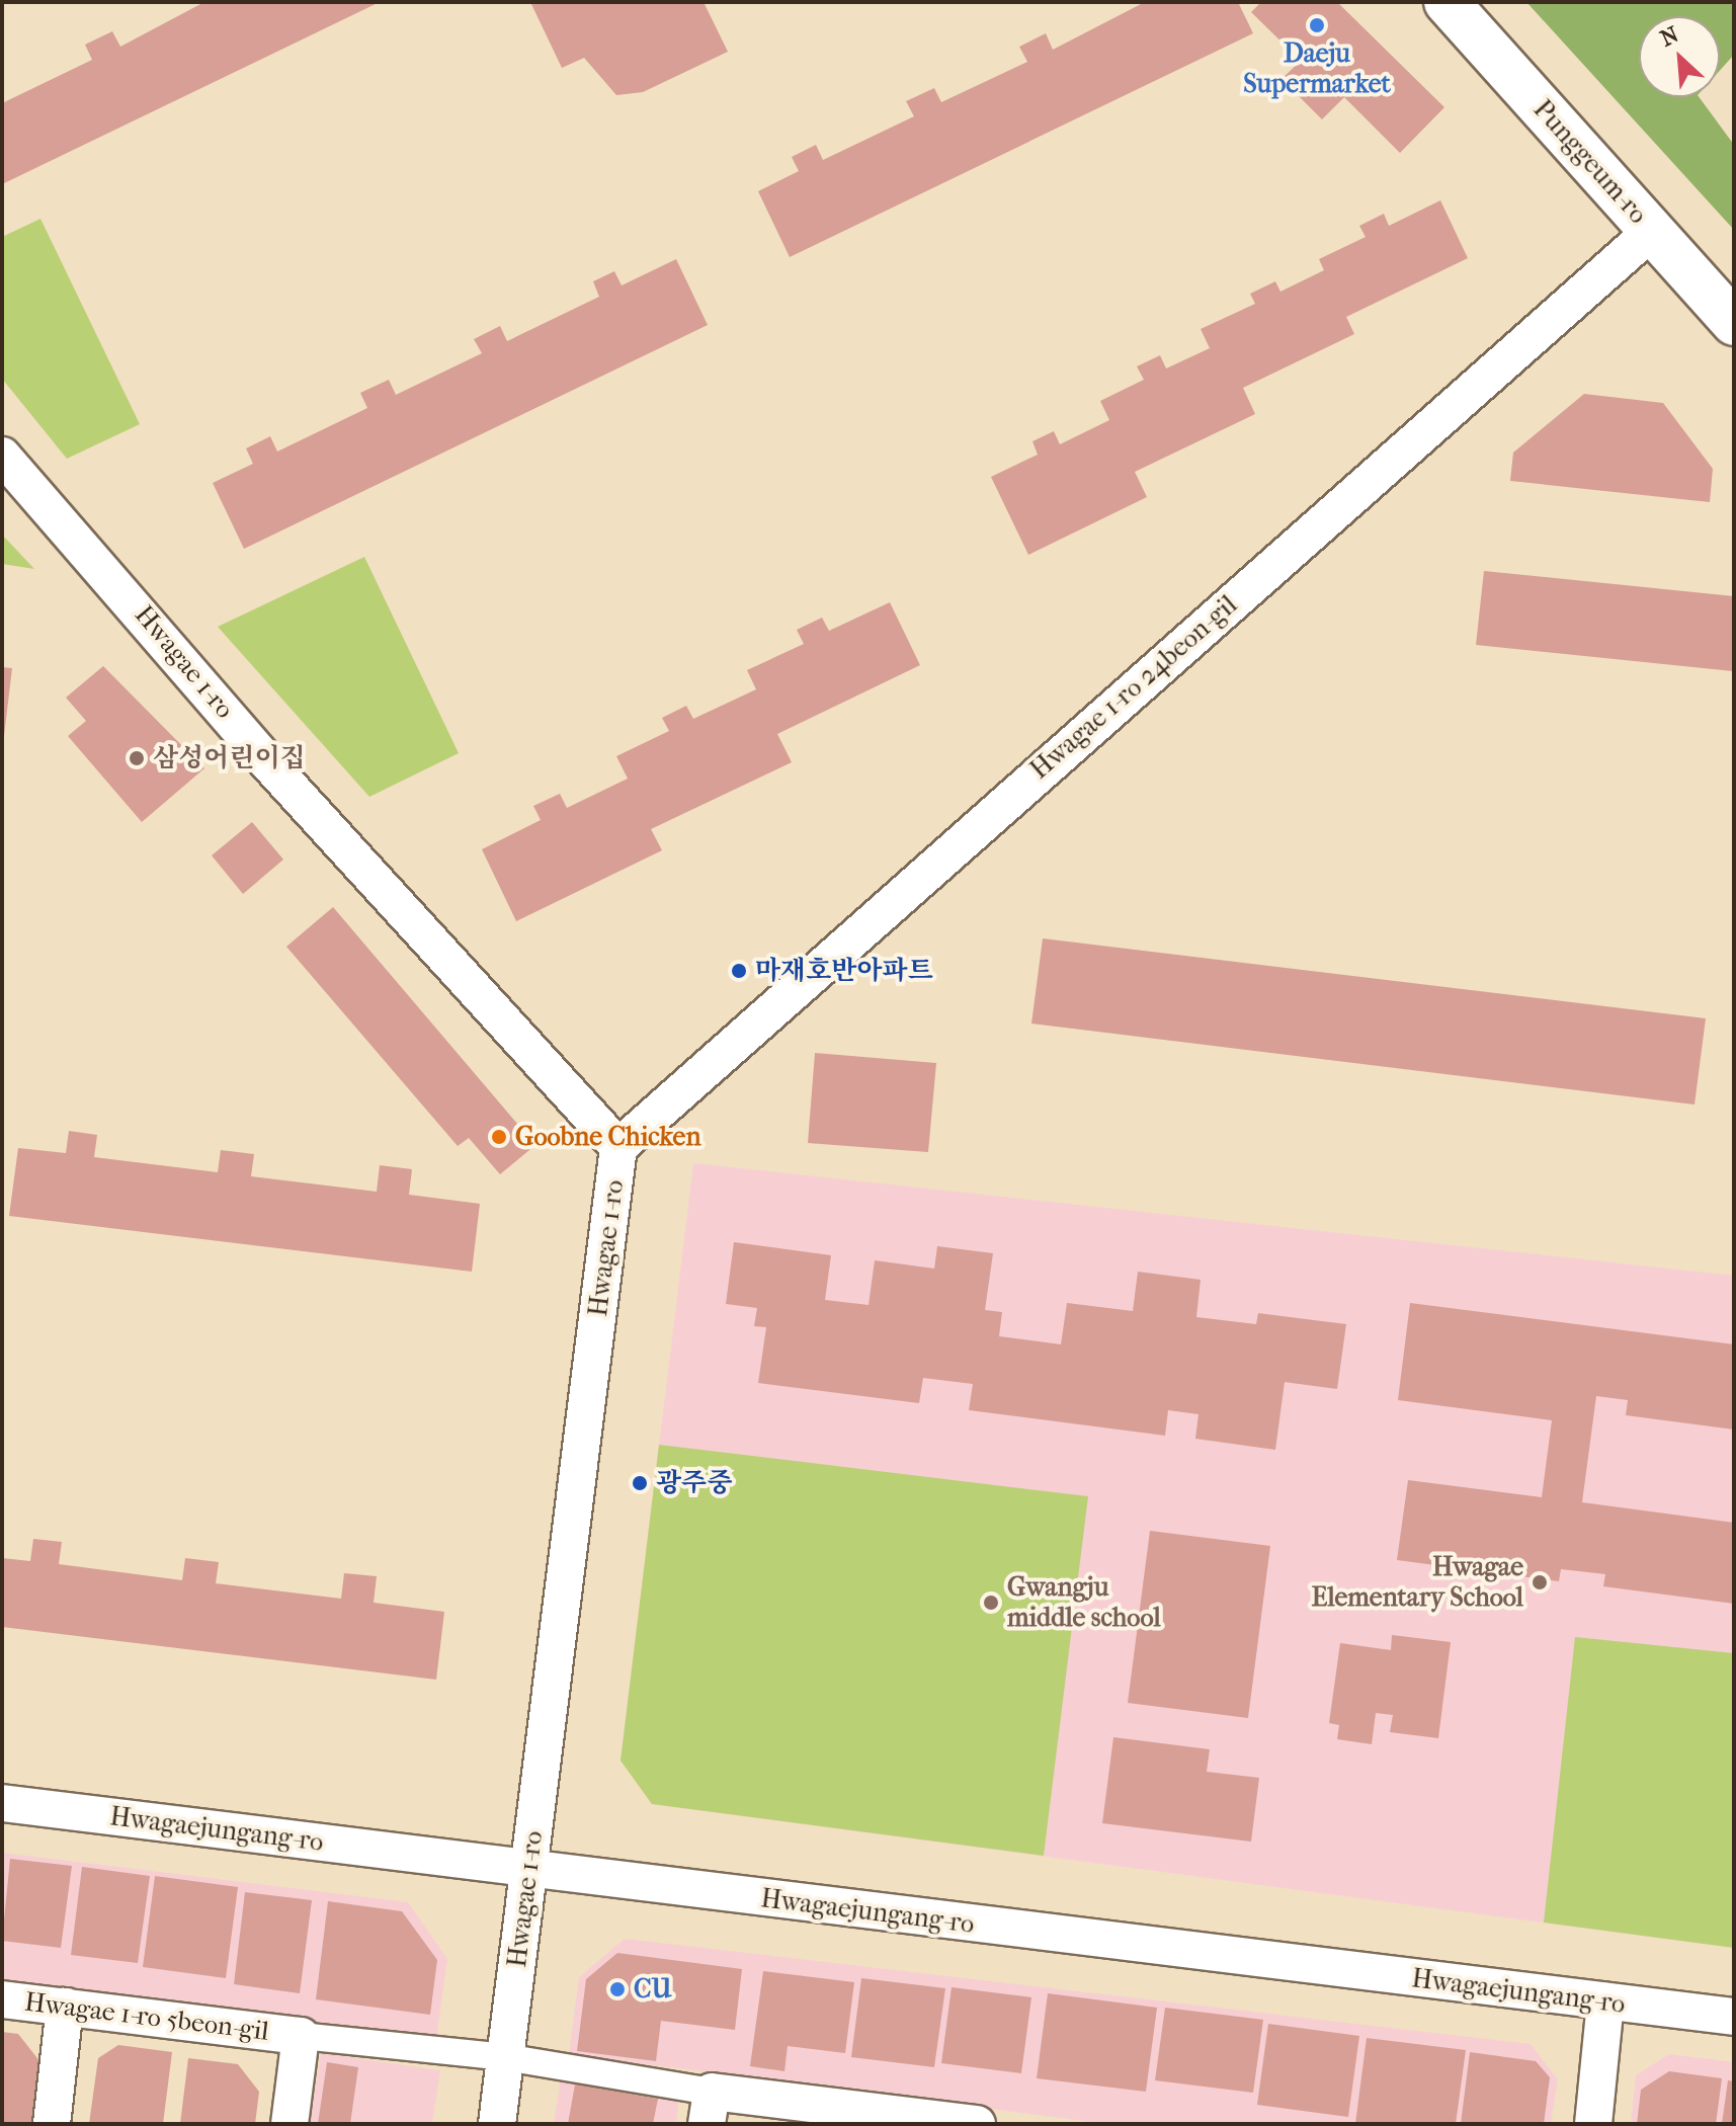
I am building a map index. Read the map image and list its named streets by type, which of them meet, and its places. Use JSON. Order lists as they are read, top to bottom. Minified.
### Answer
{"streets":{"street":["Punggeum-ro","Hwagae 1-ro","Hwagae 1-ro 24beon-gil","Hwagaejungang-ro","Hwagae 1-ro 5beon-gil"]},"crossings":[["Punggeum-ro","Hwagae 1-ro 24beon-gil"],["Hwagae 1-ro","Hwagae 1-ro 24beon-gil"],["Hwagae 1-ro","Hwagaejungang-ro"]],"places":["Daeju Supermarket","삼성어린이집","마재호반아파트","Goobne Chicken","광주중","Hwagae Elementary School","Gwangju middle school","CU"],"north":"top left"}
